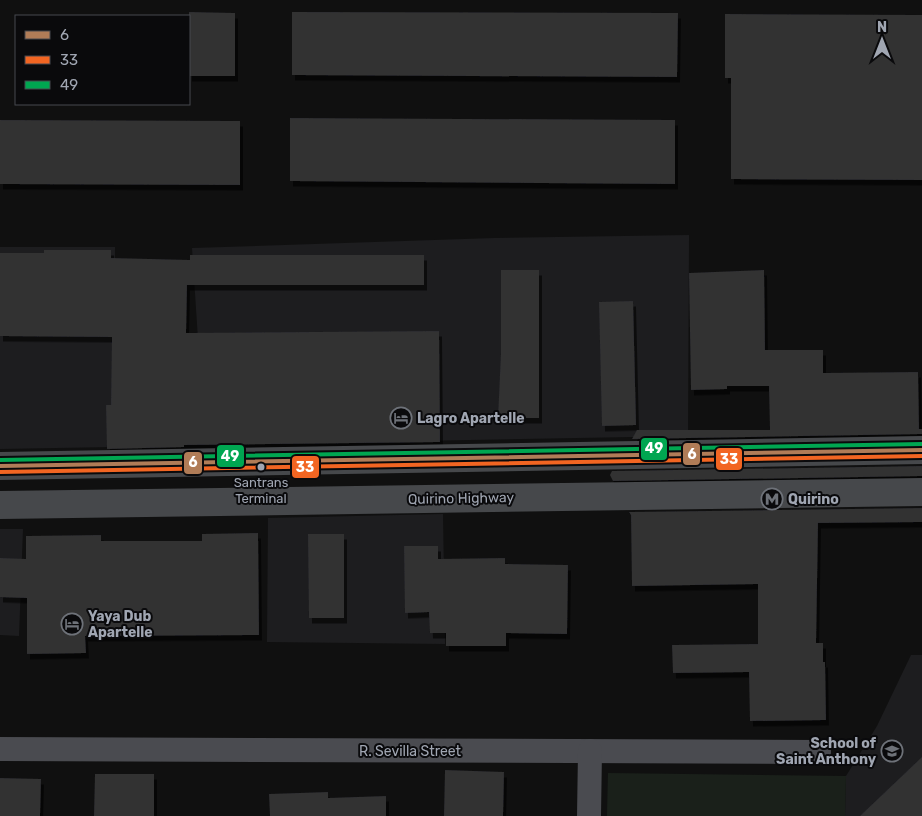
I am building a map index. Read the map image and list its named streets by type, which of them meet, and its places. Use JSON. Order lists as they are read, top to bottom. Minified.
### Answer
{"streets":{"main road":["Quirino Highway"],"street":["R. Sevilla Street"]},"places":{"hotel":["Lagro Apartelle","Yaya Dub Apartelle"],"other":["Santrans Terminal"],"metro station":["Quirino"],"school or university":["School of Saint Anthony"]},"lines":["transit line 49","transit line 6","transit line 33"],"legend":["6","33","49"],"north":"top"}
